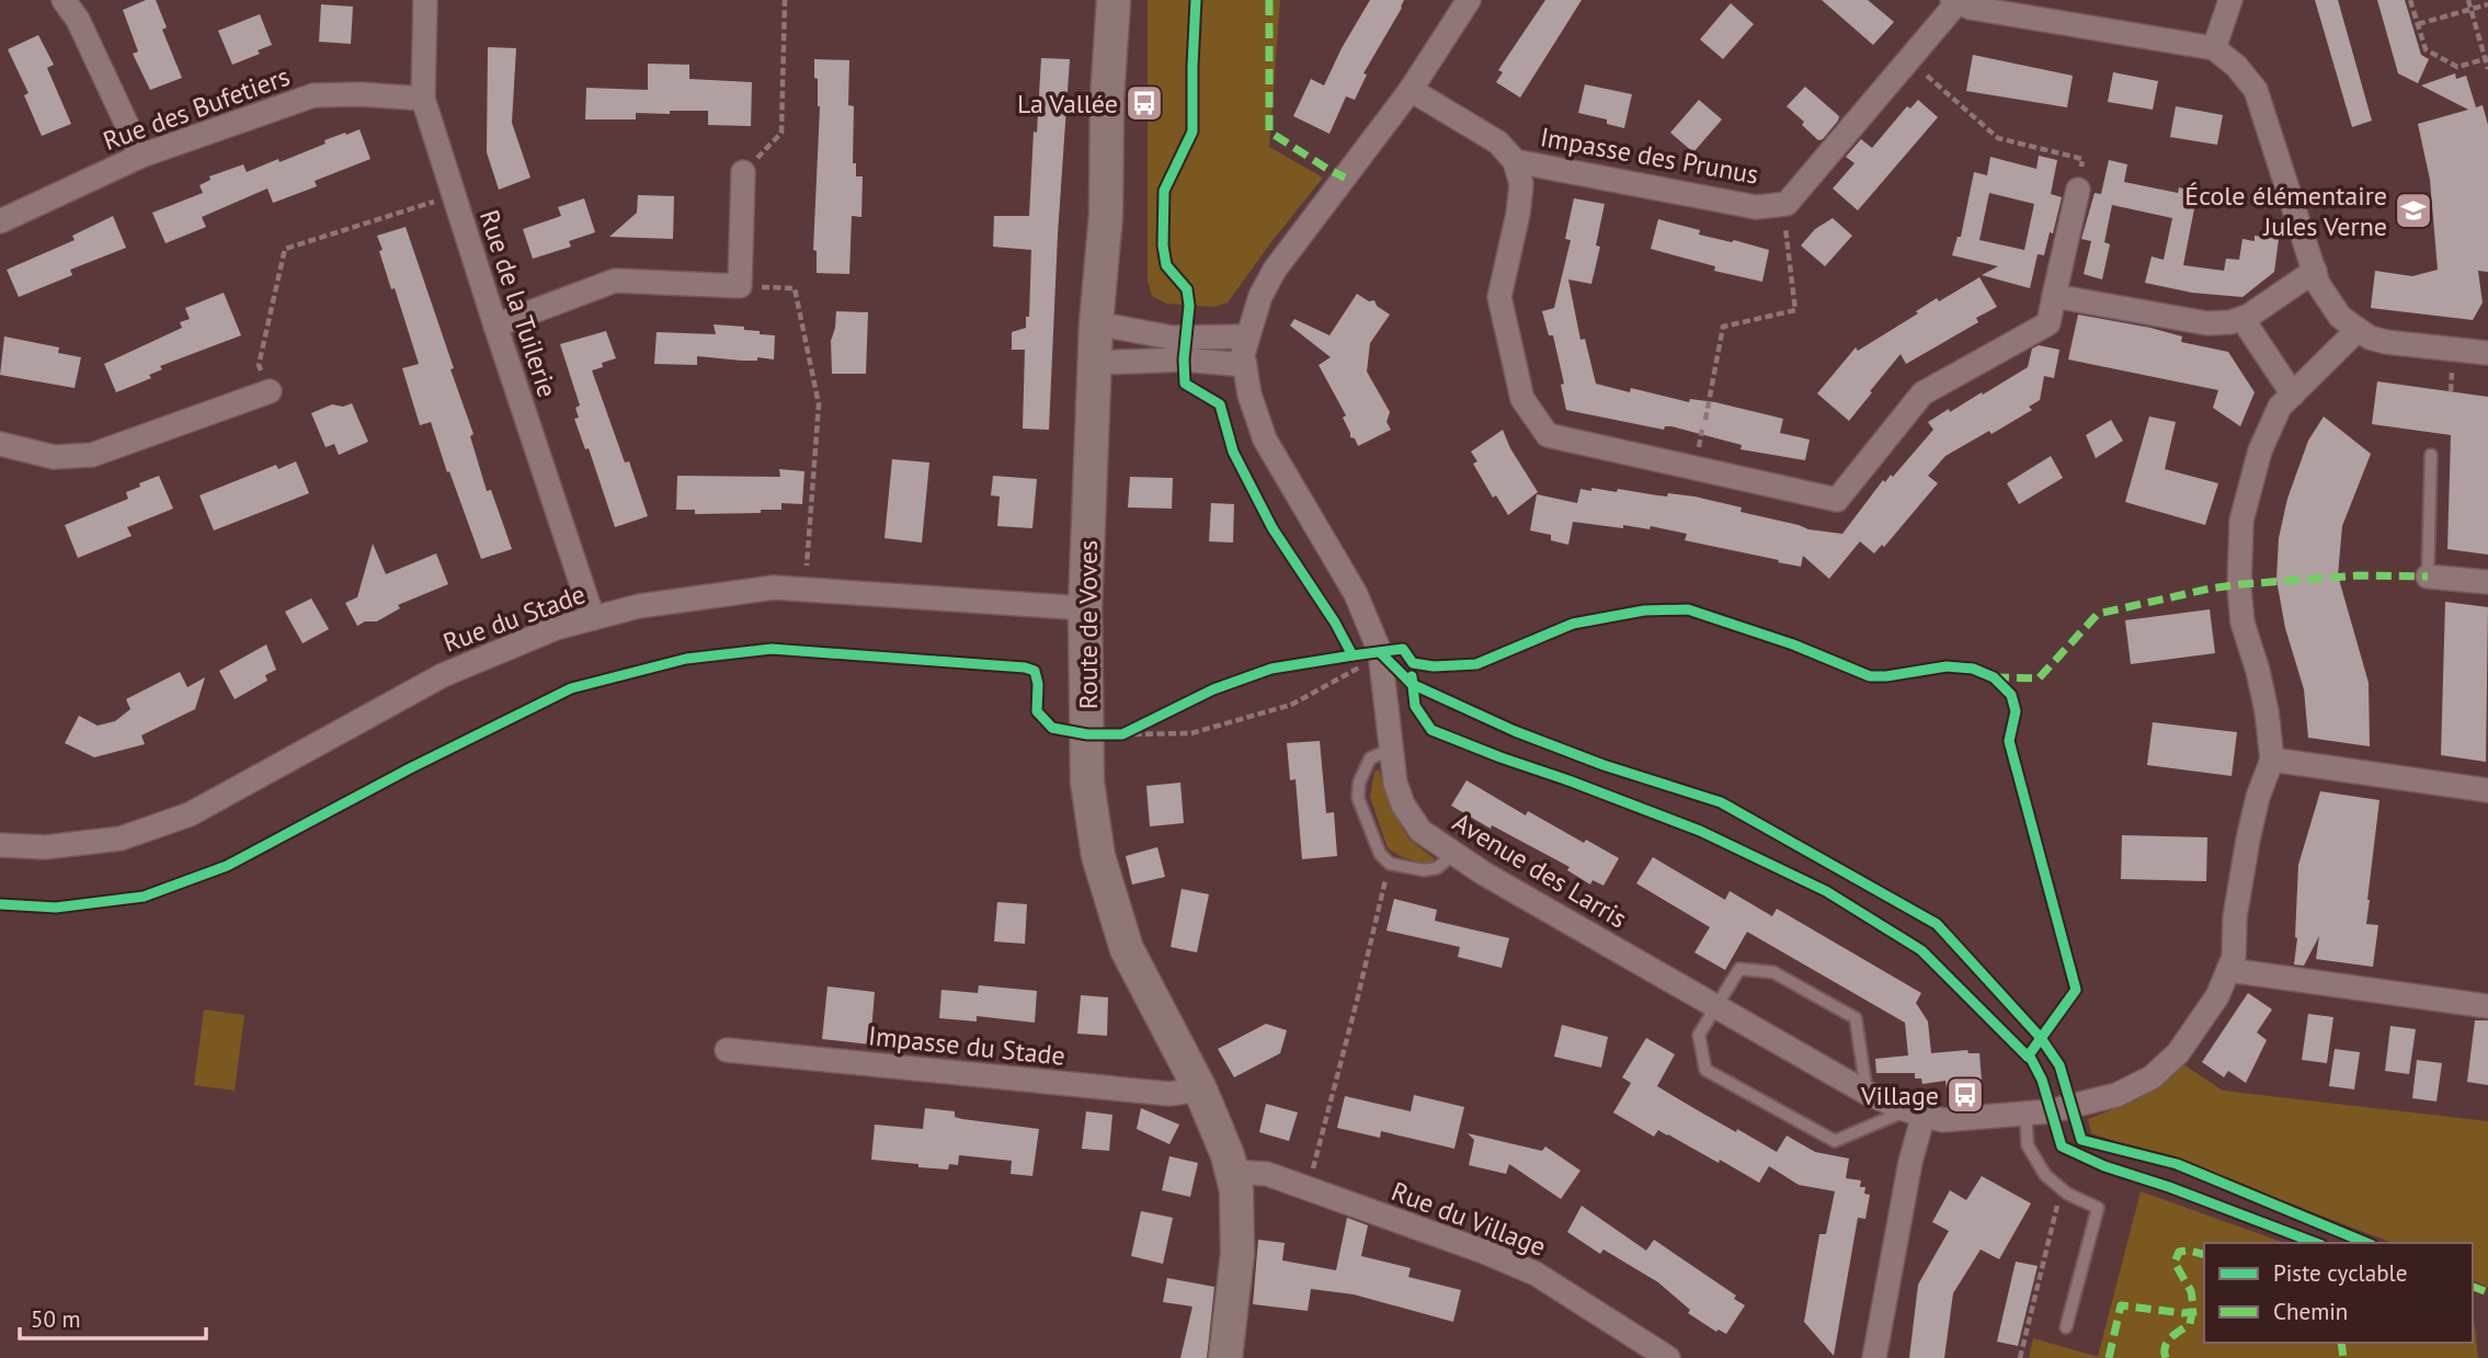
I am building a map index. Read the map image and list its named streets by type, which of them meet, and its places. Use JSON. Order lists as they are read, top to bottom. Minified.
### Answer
{"streets":{"street":["Rue des Bufetiers","Impasse des Prunus","Rue de la Tuilerie","Rue du Stade","Route de Voves","Avenue des Larris","Impasse du Stade","Rue du Village"]},"crossings":[["Rue des Bufetiers","Rue de la Tuilerie"],["Rue de la Tuilerie","Rue du Stade"],["Rue du Stade","Route de Voves"],["Route de Voves","Impasse du Stade"],["Route de Voves","Rue du Village"]],"places":{"bus stop":["La Vallée","Village"],"school or university":["École élémentaire Jules Verne"]},"legend":["Piste cyclable","Chemin"],"scale_bar":"50 m"}
